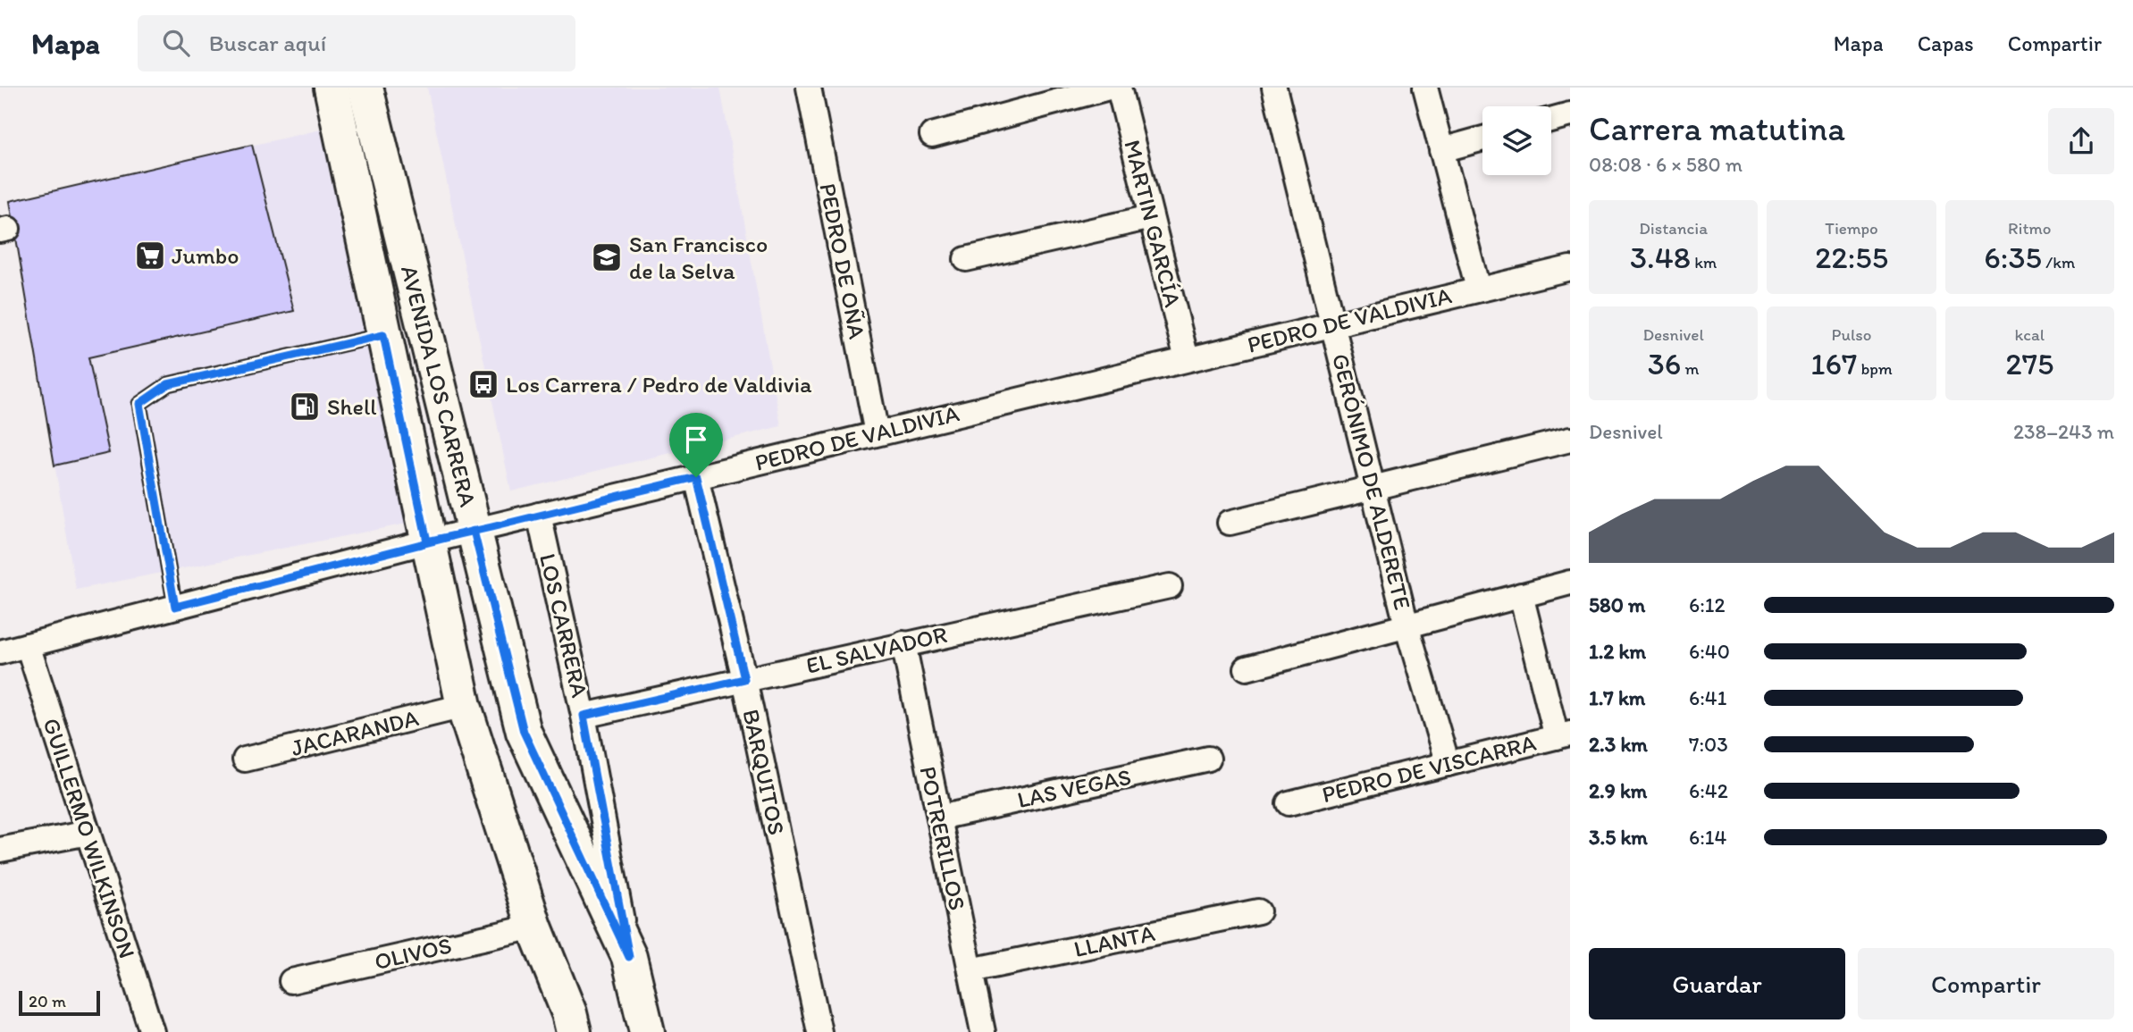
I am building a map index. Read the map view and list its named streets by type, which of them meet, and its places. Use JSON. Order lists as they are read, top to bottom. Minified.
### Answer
{"streets":{"main road":["AVENIDA LOS CARRERA"],"street":["MARTIN GARCÍA","PEDRO DE OÑA","PEDRO DE VALDIVIA","GERÓNIMO DE ALDERETE","LOS CARRERA","EL SALVADOR","JACARANDA","PEDRO DE VISCARRA","BARQUITOS","LAS VEGAS","GUILLERMO WILKINSON","POTRERILLOS","LLANTA","OLIVOS"]},"crossings":[["MARTIN GARCÍA","PEDRO DE VALDIVIA"],["PEDRO DE OÑA","PEDRO DE VALDIVIA"],["PEDRO DE VALDIVIA","AVENIDA LOS CARRERA"],["PEDRO DE VALDIVIA","GERÓNIMO DE ALDERETE"],["PEDRO DE VALDIVIA","LOS CARRERA"],["PEDRO DE VALDIVIA","BARQUITOS"],["PEDRO DE VALDIVIA","GUILLERMO WILKINSON"],["AVENIDA LOS CARRERA","LOS CARRERA"],["AVENIDA LOS CARRERA","JACARANDA"],["AVENIDA LOS CARRERA","OLIVOS"],["GERÓNIMO DE ALDERETE","PEDRO DE VISCARRA"],["LOS CARRERA","EL SALVADOR"],["EL SALVADOR","BARQUITOS"],["EL SALVADOR","POTRERILLOS"],["LAS VEGAS","POTRERILLOS"],["POTRERILLOS","LLANTA"]],"places":{"supermarket":["Jumbo"],"school or university":["San Francisco de la Selva"],"bus stop":["Los Carrera / Pedro de Valdivia"],"fuel station":["Shell"]},"scale_bar":"20 m","page":{"header":"Mapa","search":"Buscar aquí","nav":["Mapa","Capas","Compartir"],"heading":["Carrera matutina","08:08 · 6 × 580 m"],"stats":[["Distancia","3.48 km"],["Tiempo","22:55"],["Ritmo","6:35 /km"],["Desnivel","36 m"],["Pulso","167 bpm"],["kcal","275"]],"chart":["Desnivel","238–243 m"],"list":[{"name":"580 m","note":"6:12"},{"name":"1.2 km","note":"6:40"},{"name":"1.7 km","note":"6:41"},{"name":"2.3 km","note":"7:03"},{"name":"2.9 km","note":"6:42"},{"name":"3.5 km","note":"6:14"}],"buttons":["Guardar","Compartir"],"scale":"20 m"}}
